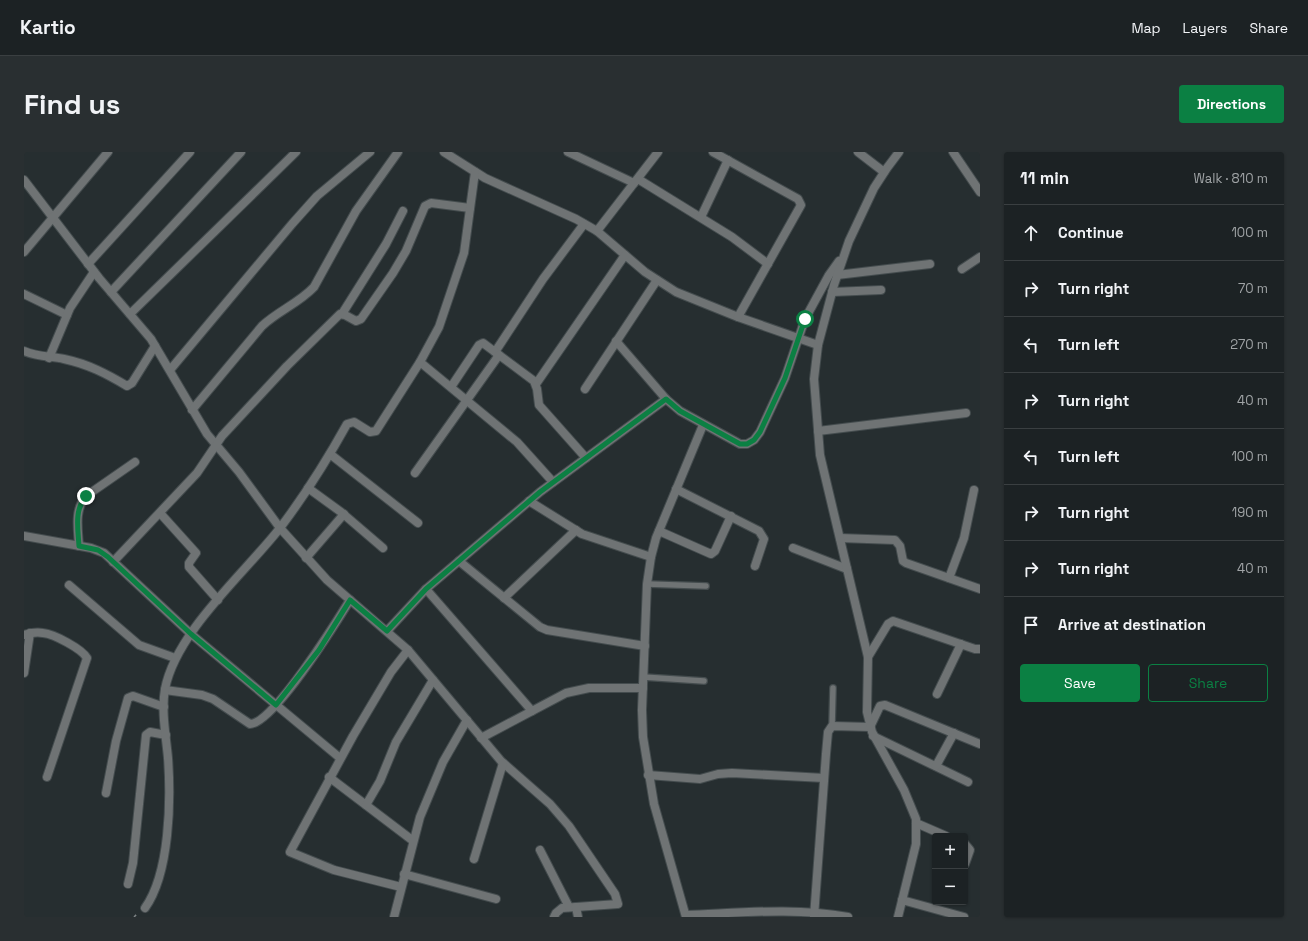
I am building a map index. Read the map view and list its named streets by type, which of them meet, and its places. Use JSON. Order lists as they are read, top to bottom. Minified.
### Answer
{"page":{"header":"Kartio","nav":["Map","Layers","Share"],"buttons":["Directions",["Save","Share"]],"title":"Find us","heading":["11 min","Walk · 810 m"],"list":[["Continue","100 m"],["Turn right","70 m"],["Turn left","270 m"],["Turn right","40 m"],["Turn left","100 m"],["Turn right","190 m"],["Turn right","40 m"],"Arrive at destination"],"map_buttons":["+","−"]}}
